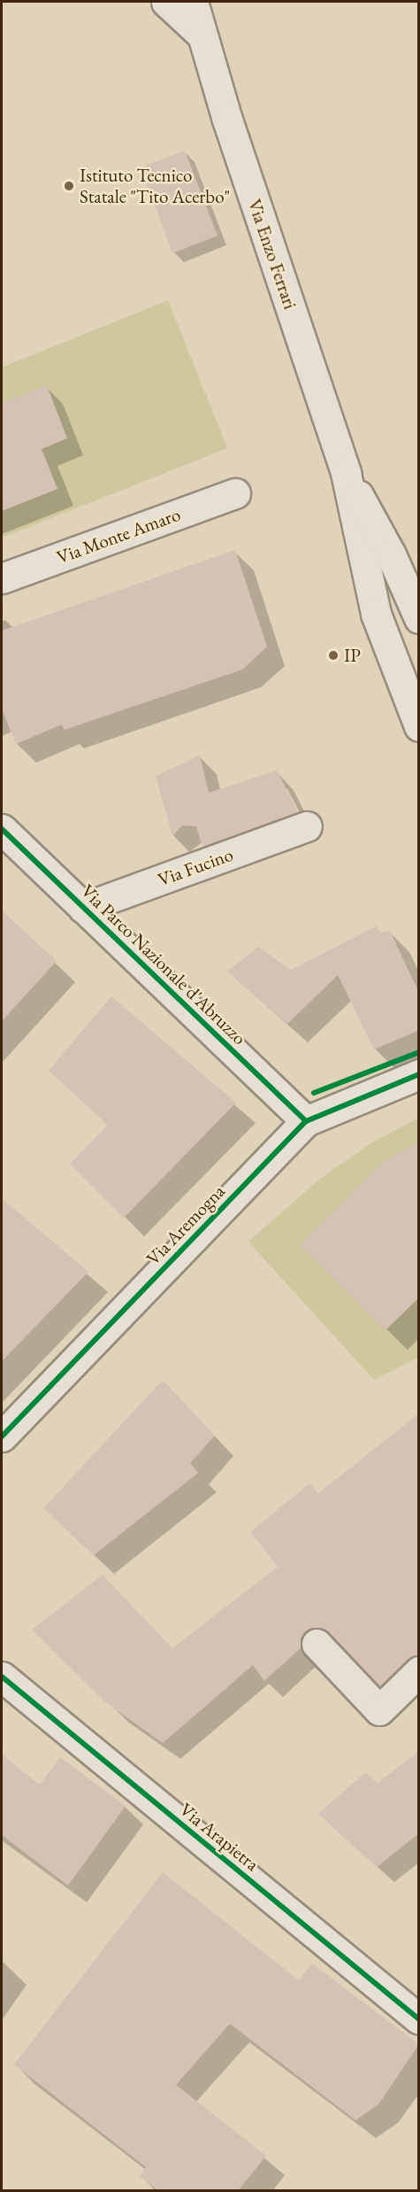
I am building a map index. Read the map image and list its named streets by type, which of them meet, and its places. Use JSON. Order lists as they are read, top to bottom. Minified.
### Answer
{"streets":{"street":["Via Enzo Ferrari","Via Monte Amaro","Via Fucino","Via Parco Nazionale d'Abruzzo","Via Aremogna","Via Arapietra"]},"crossings":[["Via Fucino","Via Parco Nazionale d'Abruzzo"],["Via Parco Nazionale d'Abruzzo","Via Aremogna"]],"places":["Istituto Tecnico Statale \"Tito Acerbo\"","IP"]}
